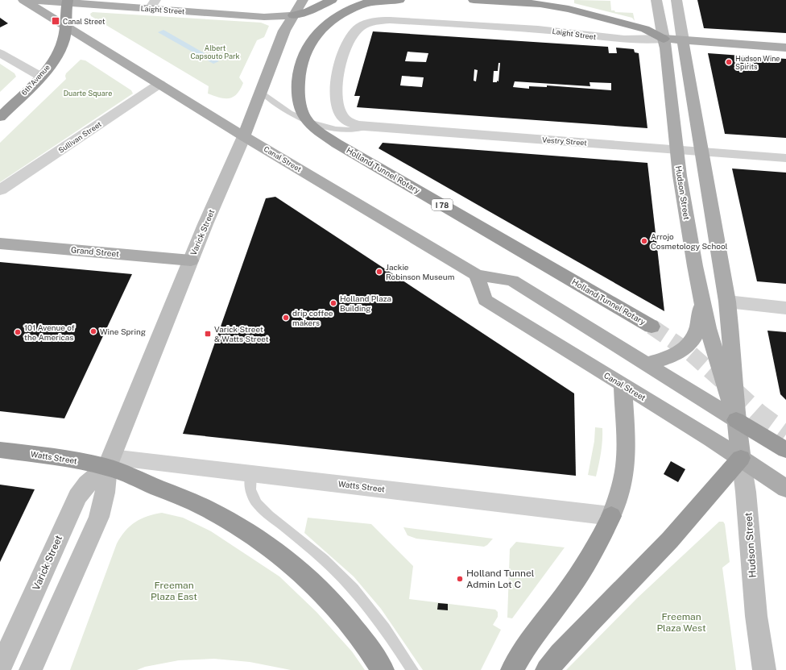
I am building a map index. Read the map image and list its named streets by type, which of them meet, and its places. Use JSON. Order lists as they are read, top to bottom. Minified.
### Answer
{"streets":{"highway":["6th Avenue","Canal Street","Holland Tunnel Rotary","I 78","Watts Street"],"main road":["Laight Street","Hudson Street","Varick Street","Grand Street"],"street":["Sullivan Street","Vestry Street"]},"crossings":[["Laight Street","6th Avenue"],["Laight Street","Vestry Street"],["Laight Street","Hudson Street"],["Laight Street","Varick Street"],["6th Avenue","Canal Street"],["Sullivan Street","Canal Street"],["Vestry Street","Hudson Street"],["Canal Street","Hudson Street"],["Canal Street","Varick Street"],["Varick Street","Grand Street"],["Varick Street","Watts Street"]],"parks":["Albert Capsouto Park","Duarte Square","Freeman Plaza East","Freeman Plaza West"],"places":{"transit":["Canal Street","Varick Street & Watts Street"],"other":["Hudson Wine Spirits","Arrojo Cosmetology School","Jackie Robinson Museum","Holland Plaza Building","drip coffee makers","Wine Spring","101 Avenue of the Americas","Holland Tunnel Admin Lot C"]}}
